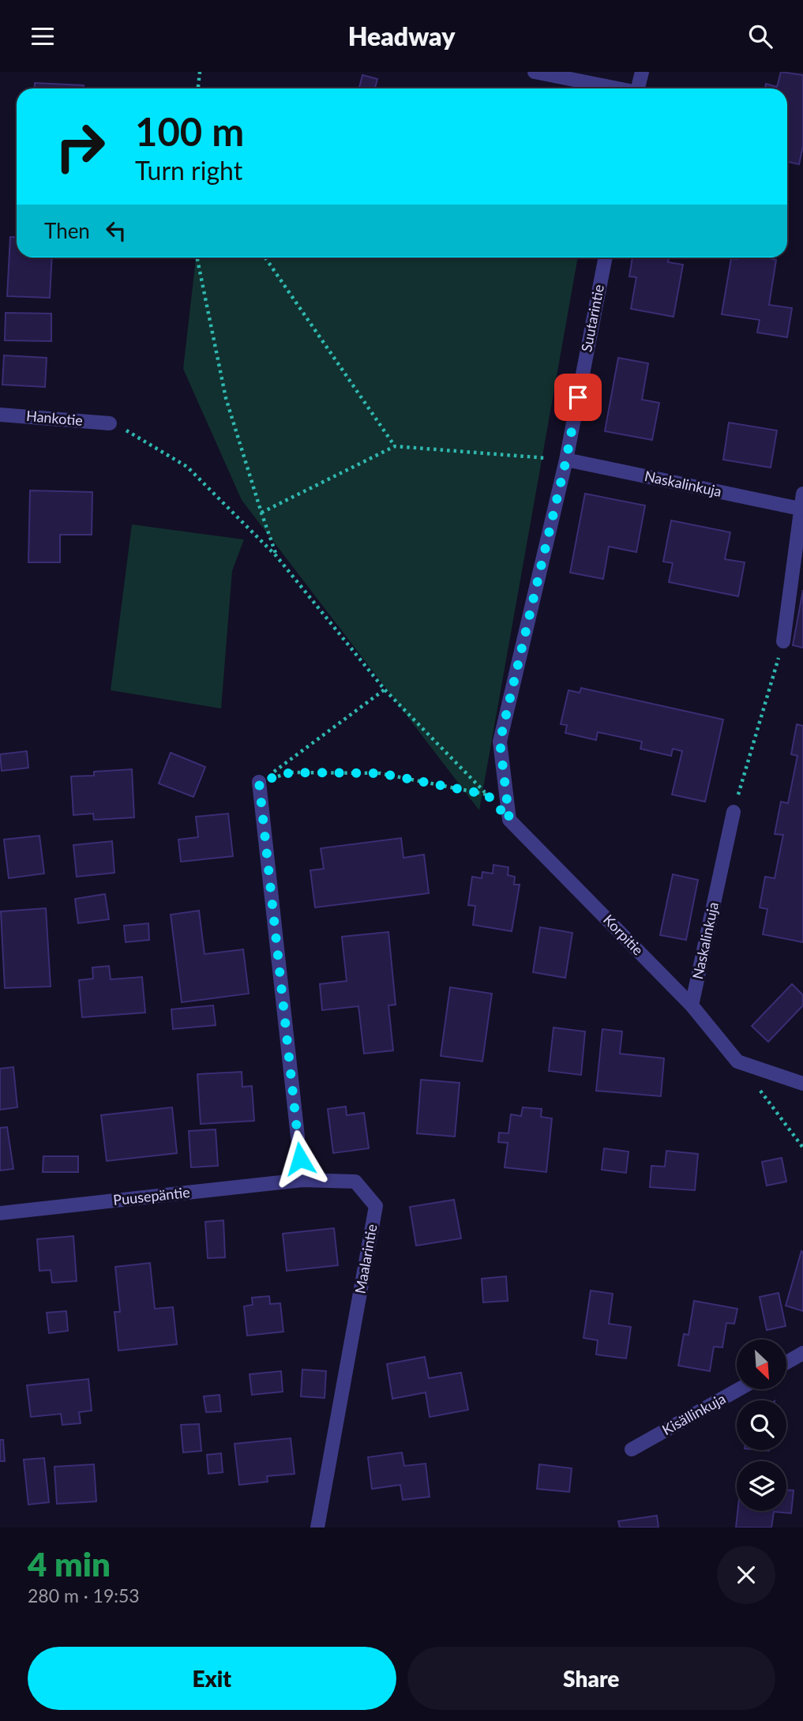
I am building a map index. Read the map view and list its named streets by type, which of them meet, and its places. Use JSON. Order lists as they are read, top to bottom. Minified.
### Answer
{"streets":{"street":["Suutarintie","Hankotie","Naskalinkuja","Korpitie","Puusepäntie","Maalarintie","Kisällinkuja"]},"crossings":[["Suutarintie","Naskalinkuja"],["Suutarintie","Korpitie"],["Naskalinkuja","Korpitie"],["Puusepäntie","Maalarintie"]],"north":"bottom right","page":{"header":"Headway","turn":["100 m","Turn right"],"then":"Then","heading":["4 min","280 m · 19:53"],"buttons":["Exit","Share"]}}
